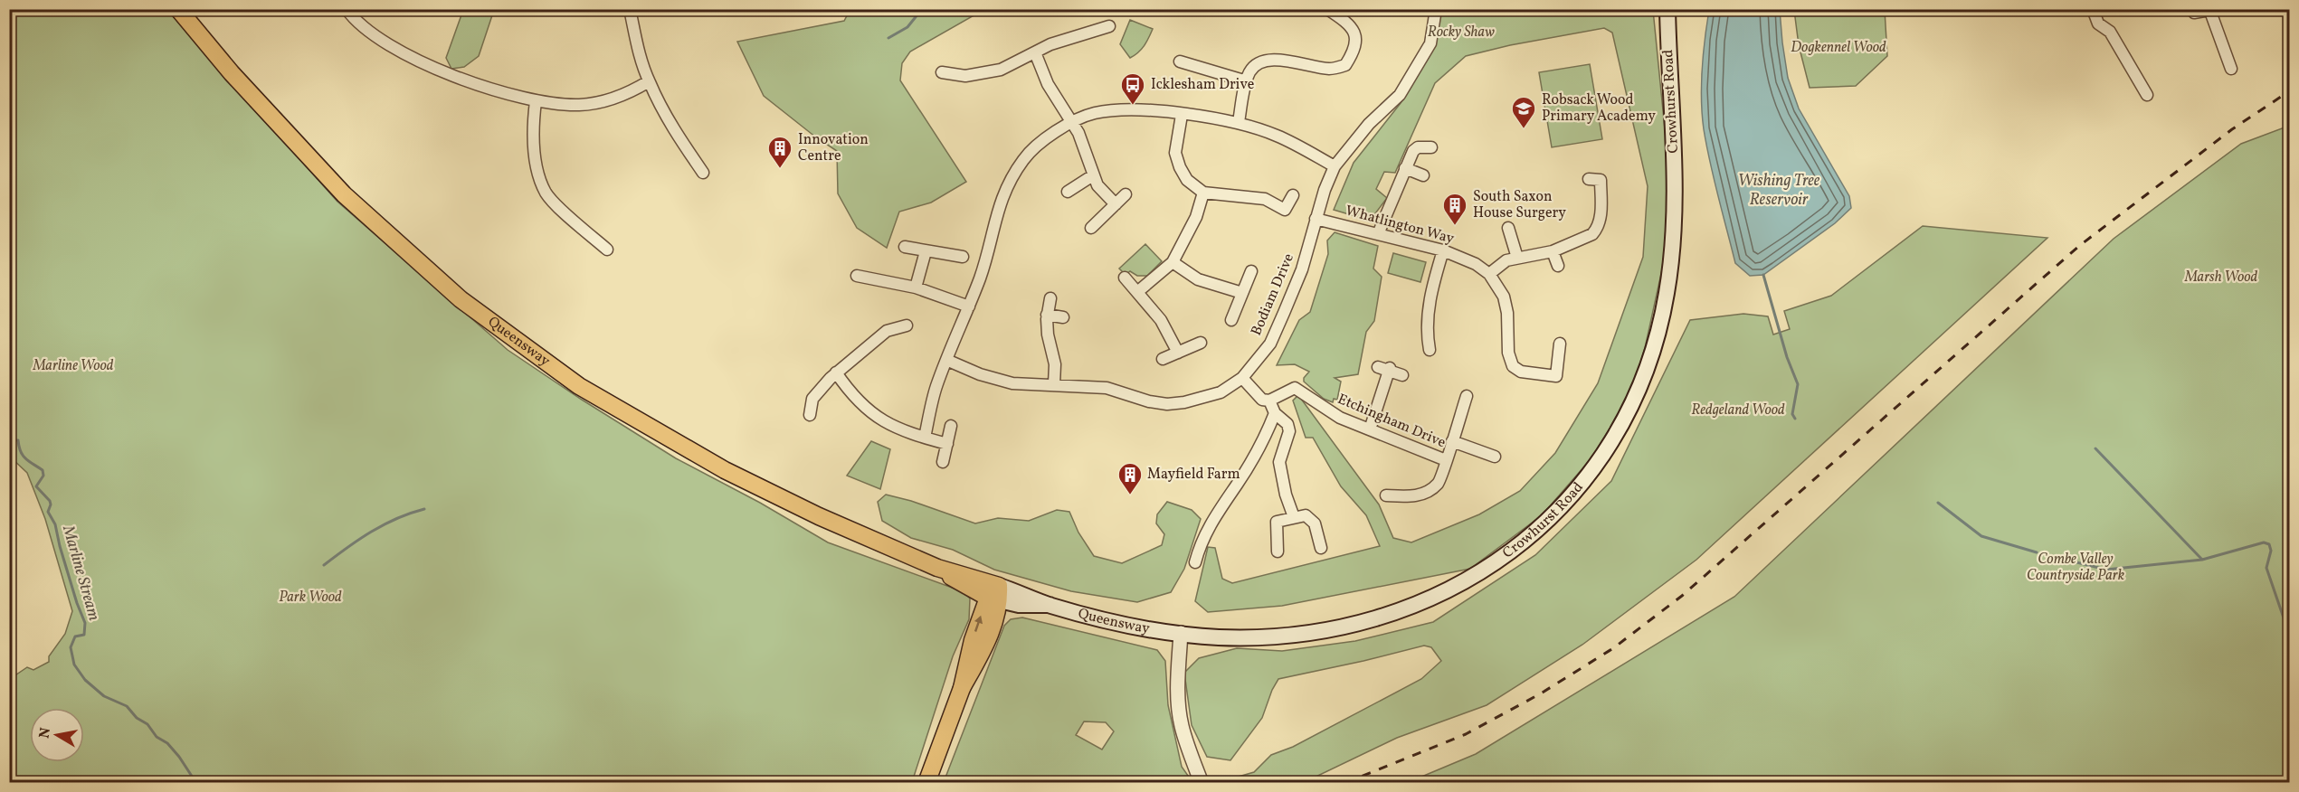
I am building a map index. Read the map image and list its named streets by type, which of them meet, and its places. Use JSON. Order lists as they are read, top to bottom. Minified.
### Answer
{"streets":{"main road":["Crowhurst Road","Queensway"],"street":["Whatlington Way","Bodiam Drive","Etchingham Drive"]},"crossings":[["Crowhurst Road","Queensway"],["Whatlington Way","Bodiam Drive"]],"water":["Wishing Tree Reservoir","Marline Stream"],"parks":["Rocky Shaw","Dogkennel Wood","Marsh Wood","Marline Wood","Redgeland Wood","Combe Valley Countryside Park","Park Wood"],"places":{"bus stop":["Icklesham Drive"],"school or university":["Robsack Wood Primary Academy"],"building":["Innovation Centre","South Saxon House Surgery","Mayfield Farm"]},"north":"left"}
